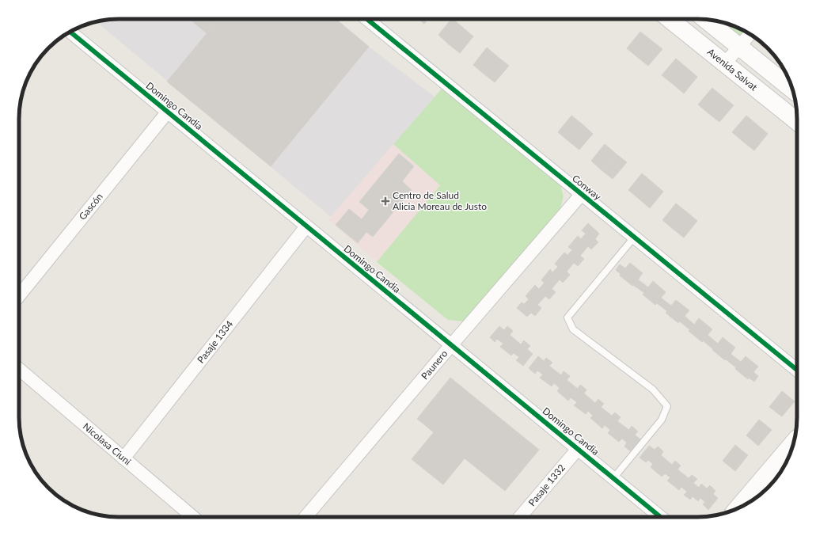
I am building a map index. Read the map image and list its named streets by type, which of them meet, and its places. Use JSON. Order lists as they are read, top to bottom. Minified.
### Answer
{"streets":{"street":["Avenida Salvat","Domingo Candia","Conway","Gascón","Pasaje 1334","Paunero","Nicolasa Ciuni","Pasaje 1332"]},"crossings":[["Domingo Candia","Gascón"],["Domingo Candia","Pasaje 1334"],["Domingo Candia","Paunero"],["Domingo Candia","Pasaje 1332"],["Conway","Paunero"],["Pasaje 1334","Nicolasa Ciuni"]],"places":{"health":["Centro de Salud Alicia Moreau de Justo"]}}
